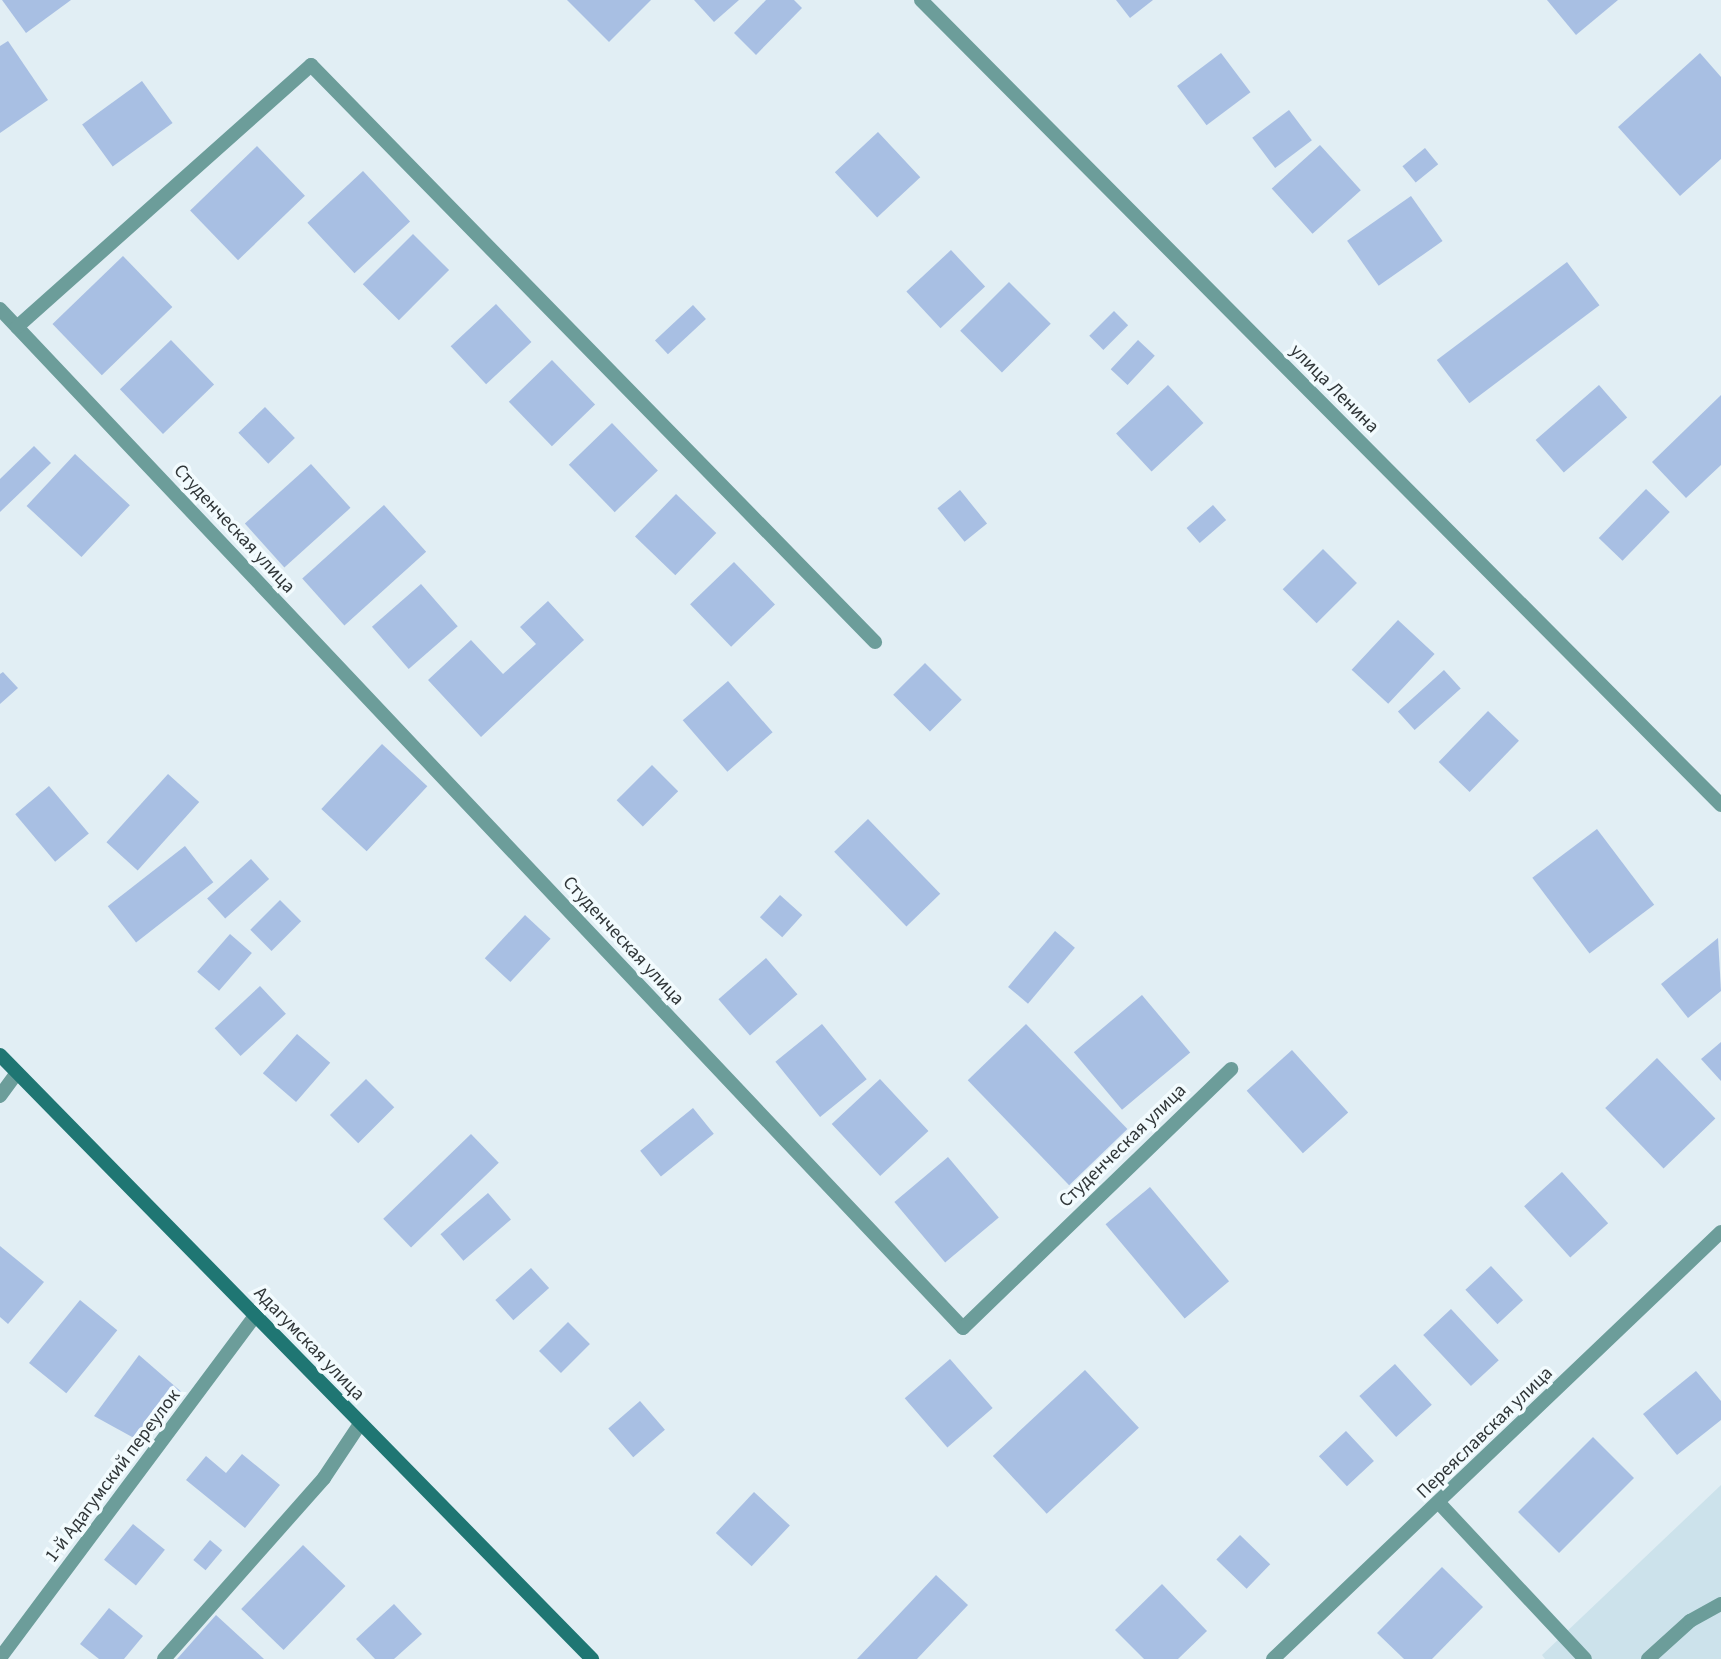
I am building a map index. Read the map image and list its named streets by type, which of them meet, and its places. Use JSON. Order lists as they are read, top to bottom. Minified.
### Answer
{"streets":{"main road":["Адагумская улица"],"street":["улица Ленина","Студенческая улица","Переяславская улица","1-й Адагумский переулок"]},"crossings":[["Адагумская улица","1-й Адагумский переулок"]]}
